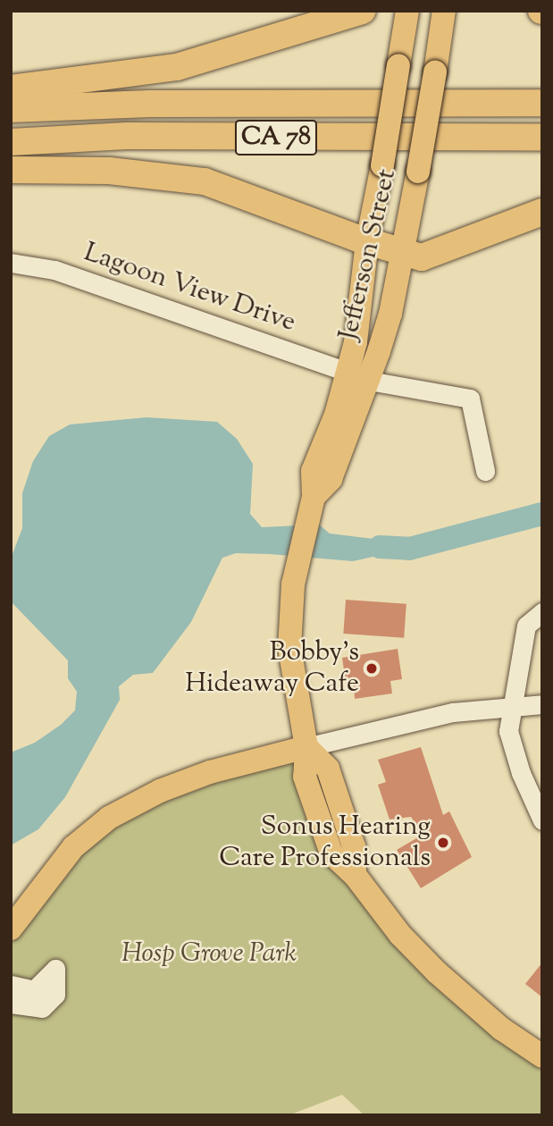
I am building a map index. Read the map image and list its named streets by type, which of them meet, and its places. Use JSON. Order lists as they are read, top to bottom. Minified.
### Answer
{"streets":{"highway":["CA 78"],"main road":["Jefferson Street"],"street":["Lagoon View Drive"]},"crossings":[["Jefferson Street","Lagoon View Drive"]],"parks":["Hosp Grove Park"],"places":["Bobby's Hideaway Cafe","Sonus Hearing Care Professionals"]}
